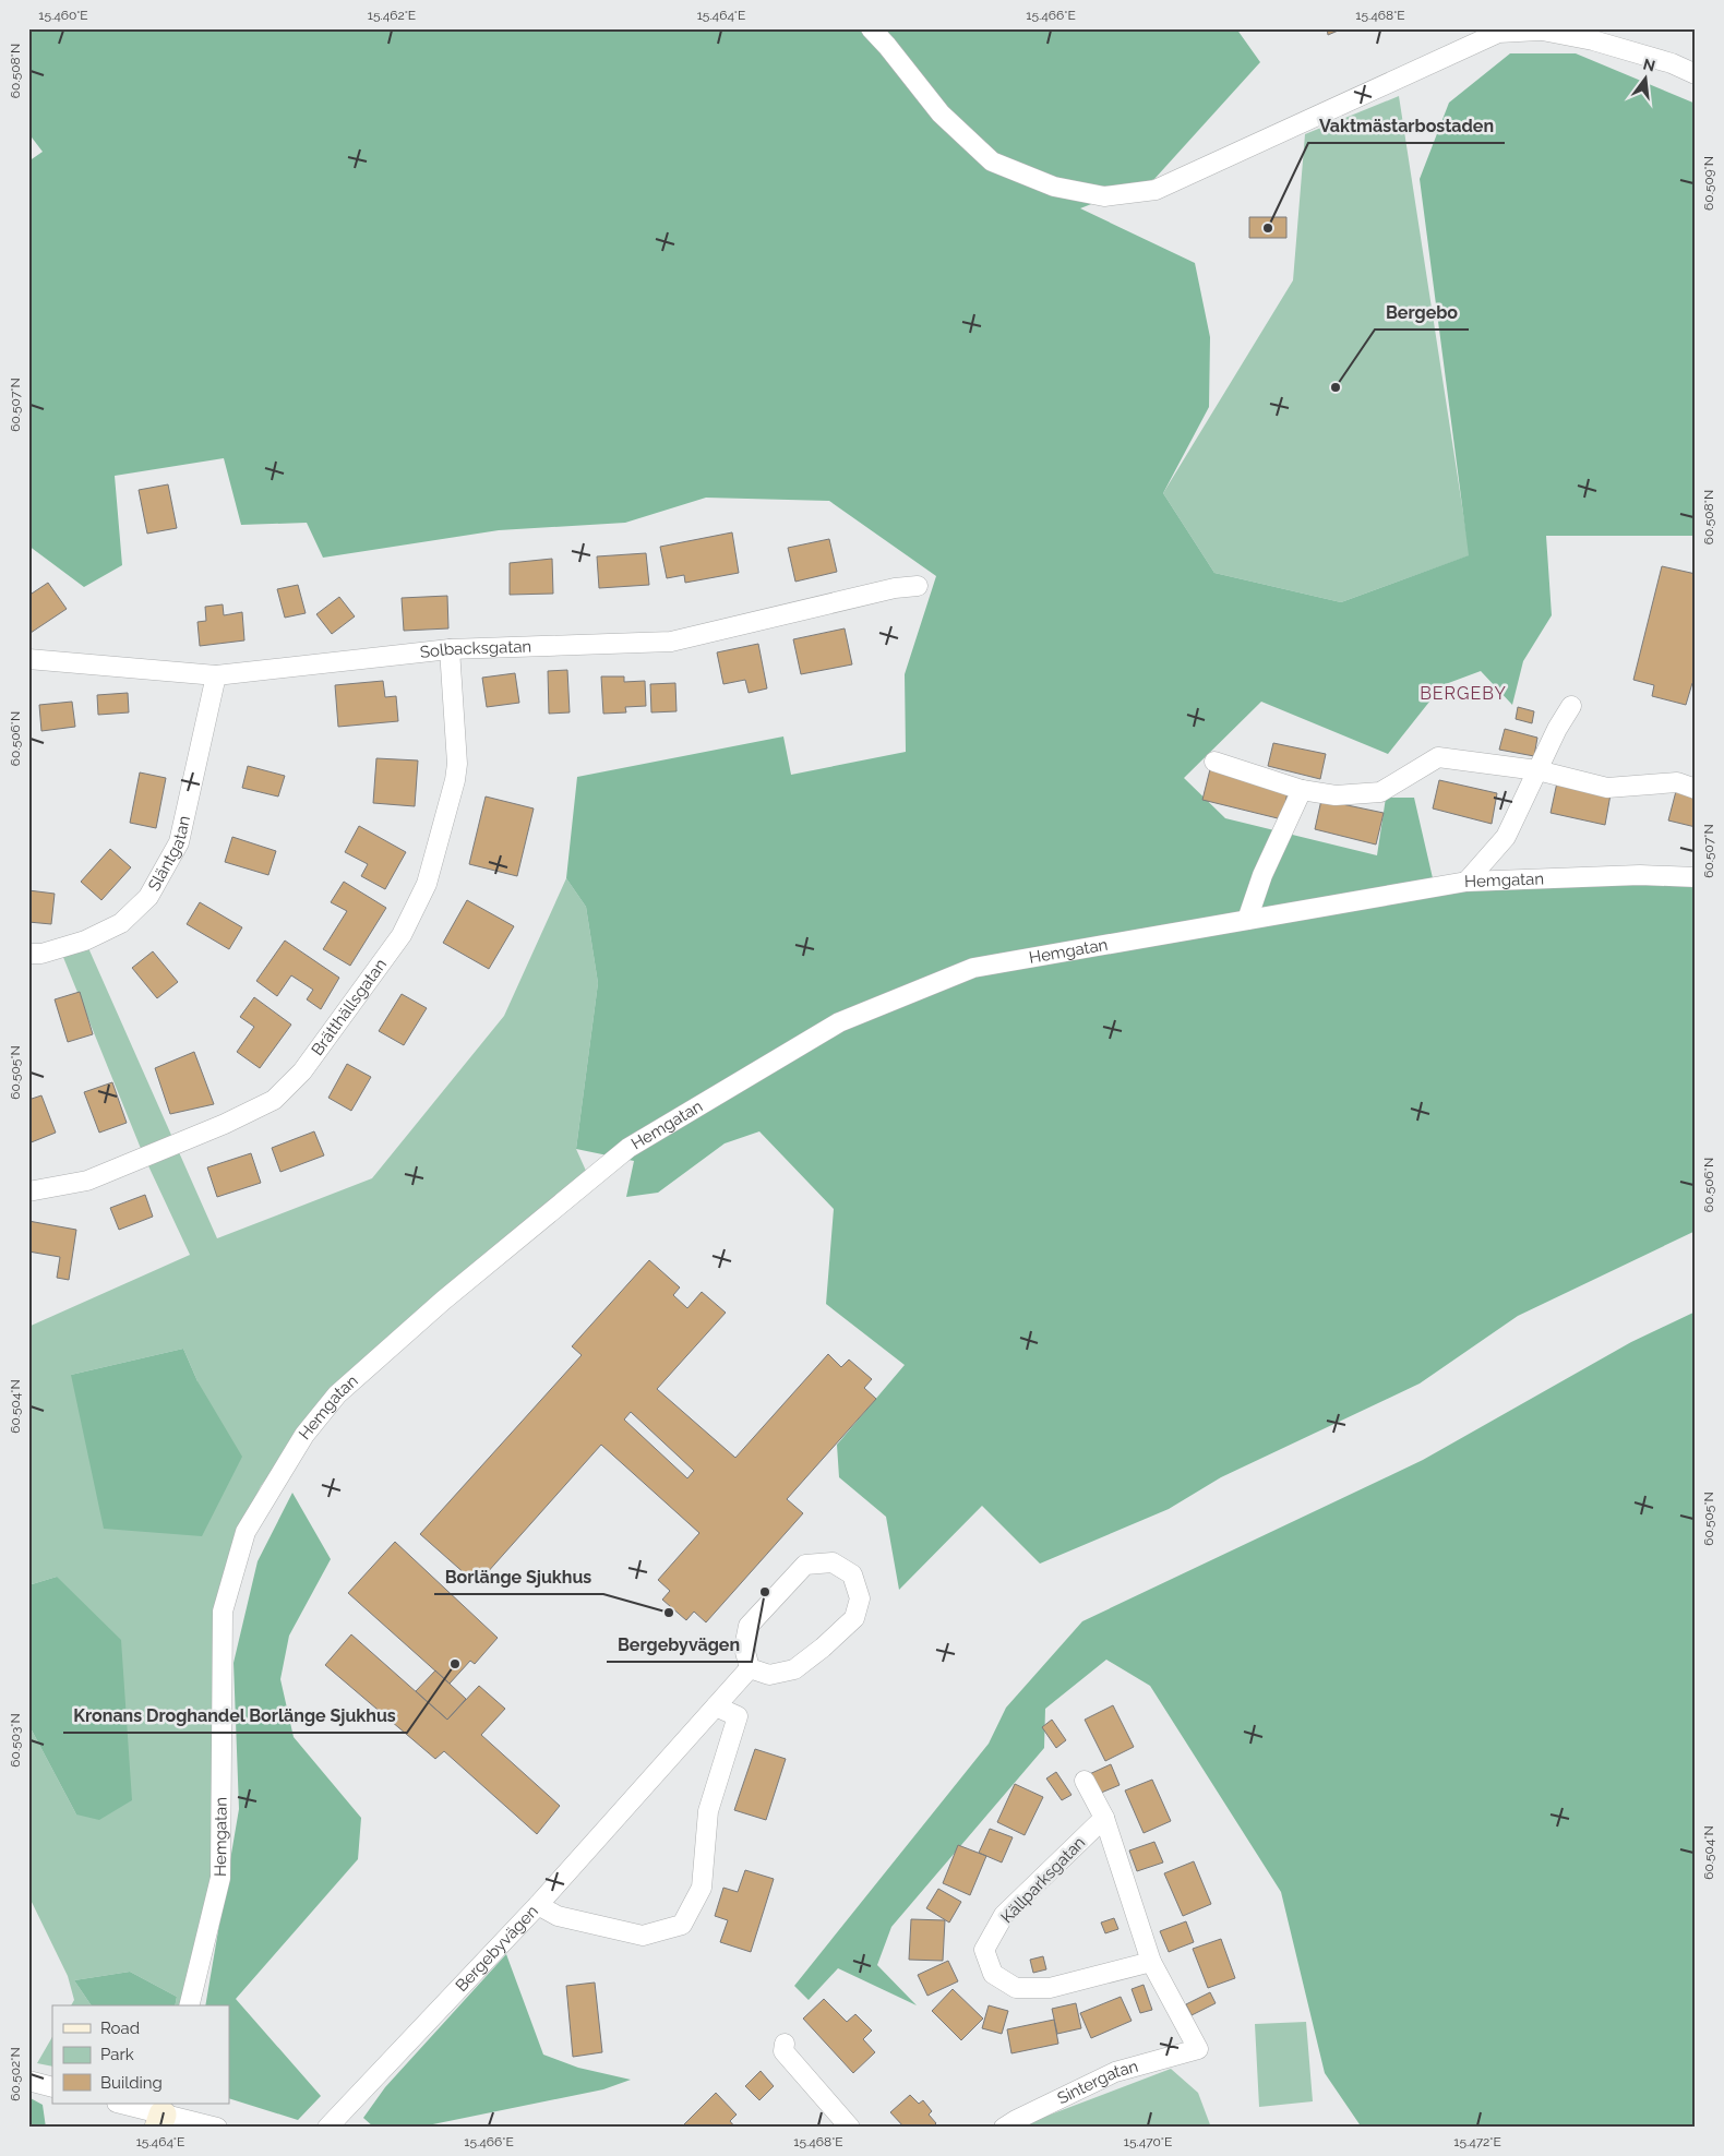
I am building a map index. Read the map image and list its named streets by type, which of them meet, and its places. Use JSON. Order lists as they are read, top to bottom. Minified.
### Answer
{"streets":{"street":["Solbacksgatan","Släntgatan","Hemgatan","Brätthällsgatan","Källparksgatan","Bergebyvägen","Sintergatan"]},"crossings":[["Solbacksgatan","Släntgatan"],["Solbacksgatan","Brätthällsgatan"],["Källparksgatan","Sintergatan"]],"districts":["BERGEBY"],"places":["Vaktmästarbostaden","Bergebo","Bergebyvägen","Borlänge Sjukhus","Kronans Droghandel Borlänge Sjukhus"],"legend":["Road","Park","Building"],"north":"top","coordinates":["15.460°E","15.462°E","15.464°E","15.466°E","15.468°E","60.508°N","60.509°N","60.507°N","60.506°N","60.505°N","60.504°N","60.503°N","60.502°N","15.470°E","15.472°E"]}
